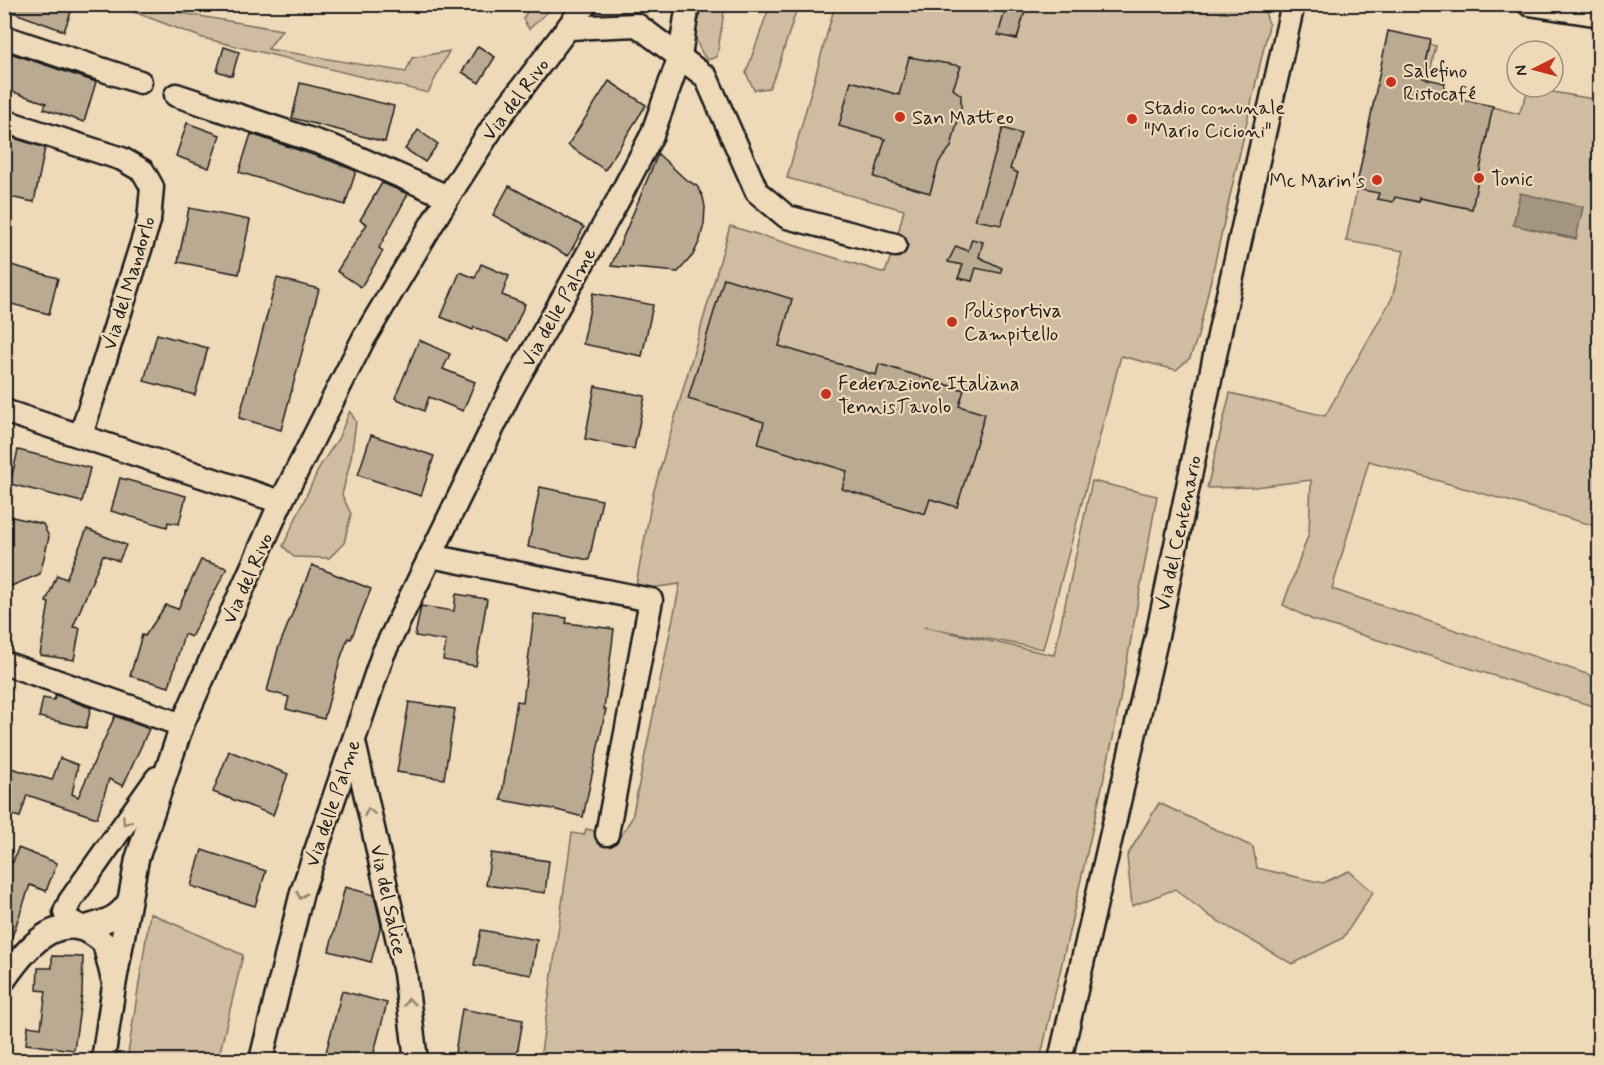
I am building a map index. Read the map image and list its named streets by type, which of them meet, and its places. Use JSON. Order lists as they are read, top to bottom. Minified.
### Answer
{"streets":{"street":["Via del Rivo","Via del Mandorlo","Via delle Palme","Via del Centenario","Via del Salice"]},"crossings":[["Via delle Palme","Via del Salice"]],"one_way":["Via del Salice"],"places":["Salefino Ristocafé","San Matteo","Stadio comunale \"Mario Cicioni\"","Tonic","Mc Marin's","Polisportiva Campitello","Federazione Italiana TennisTavolo"],"north":"left"}
